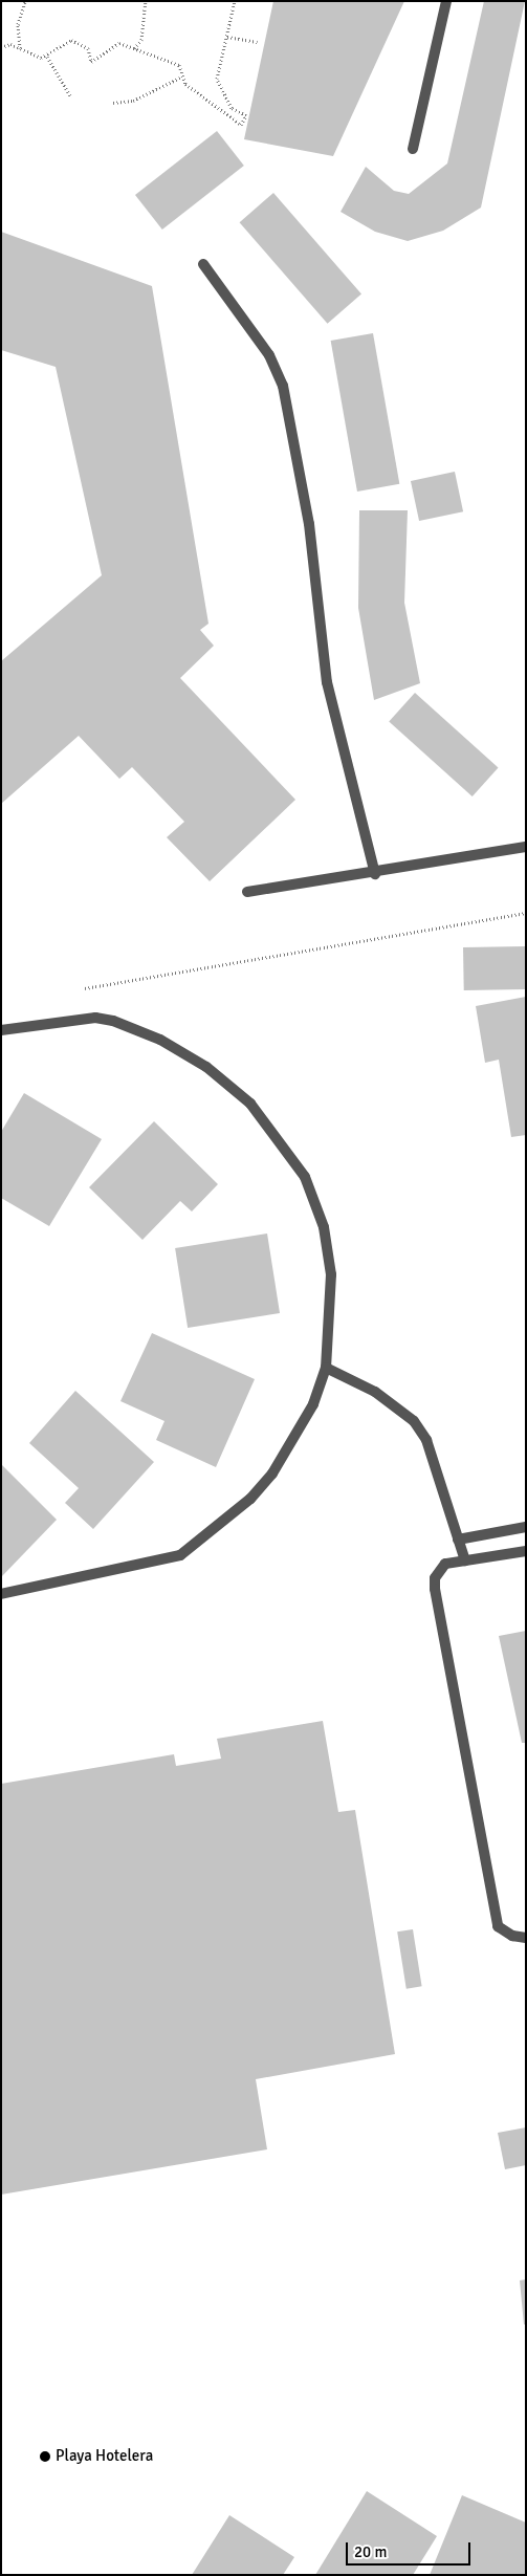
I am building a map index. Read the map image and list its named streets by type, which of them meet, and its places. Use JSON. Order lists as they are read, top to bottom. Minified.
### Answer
{"places":["Playa Hotelera"],"scale_bar":"20 m"}
